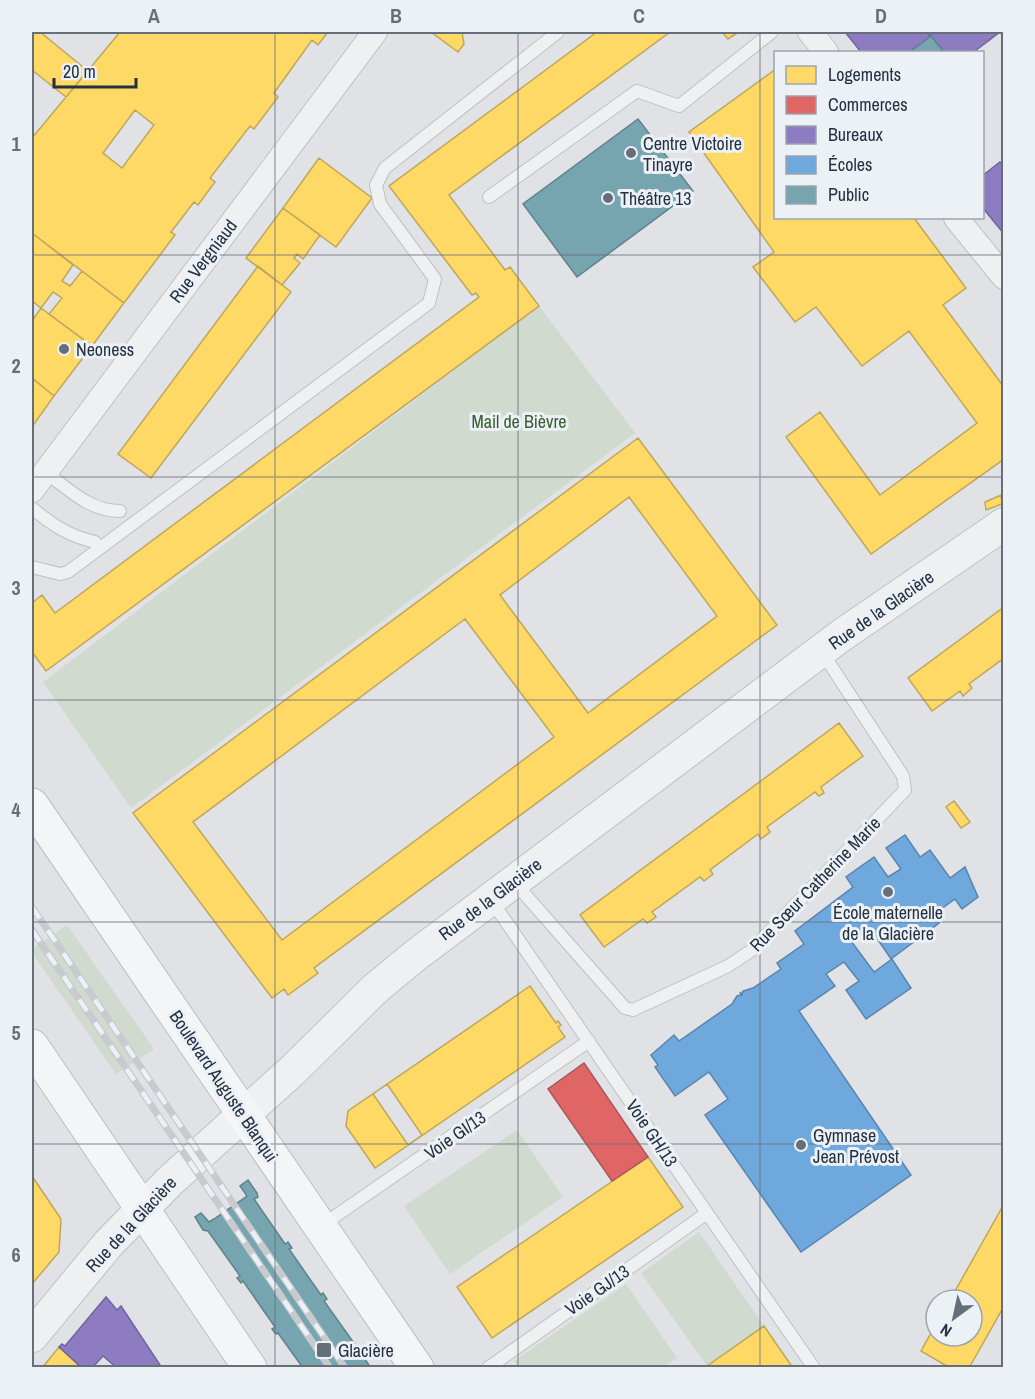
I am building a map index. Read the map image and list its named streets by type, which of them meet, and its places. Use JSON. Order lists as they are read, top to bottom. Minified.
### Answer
{"streets":{"main road":["Boulevard Auguste Blanqui"],"street":["Rue Vergniaud","Rue de la Glacière"],"lane":["Rue Sœur Catherine Marie","Voie GH/13","Voie GI/13","Voie GJ/13"]},"crossings":[["Rue de la Glacière","Rue Sœur Catherine Marie"],["Rue de la Glacière","Boulevard Auguste Blanqui"],["Rue de la Glacière","Voie GH/13"],["Rue Sœur Catherine Marie","Voie GH/13"],["Boulevard Auguste Blanqui","Voie GI/13"],["Voie GH/13","Voie GI/13"],["Voie GH/13","Voie GJ/13"]],"parks":["Mail de Bièvre"],"places":{"other":["Centre Victoire Tinayre","Théâtre 13","Neoness","École maternelle de la Glacière","Gymnase Jean Prévost"],"transit":["Glacière"]},"legend":["Logements","Commerces","Bureaux","Écoles","Public"],"scale_bar":"20 m","north":"bottom left","grid":{"columns":["A","B","C","D"],"rows":["1","2","3","4","5","6"]}}
